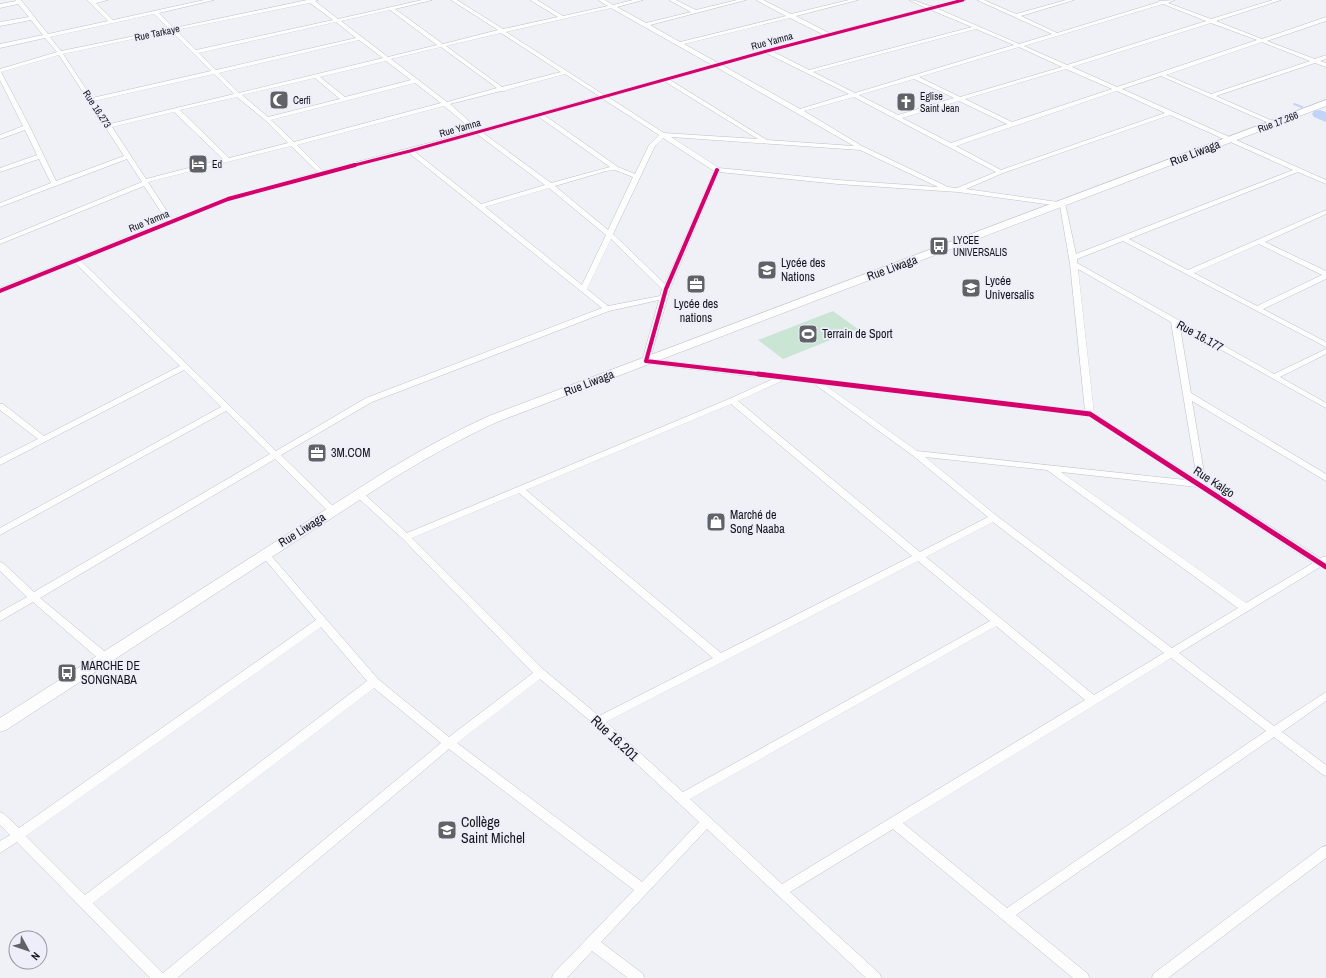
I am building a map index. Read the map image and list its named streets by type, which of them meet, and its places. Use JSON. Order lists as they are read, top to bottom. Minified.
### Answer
{"streets":{"main road":["Rue 17.266","Rue Liwaga"],"street":["Rue Tarkaye","Rue Yamna","Rue 16.273","Rue 16.177","Rue Kalgo","Rue 16.201"]},"crossings":[["Rue Tarkaye","Rue 16.273"],["Rue Yamna","Rue 16.273"],["Rue 17.266","Rue Liwaga"],["Rue Liwaga","Rue 16.201"]],"places":{"mosque":["Cerfi"],"church":["Eglise Saint Jean"],"hotel":["Ed"],"bus stop":["LYCEE UNIVERSALIS","MARCHE DE SONGNABA"],"school or university":["Lycée des Nations","Lycée Universalis","Collège Saint Michel"],"office":["Lycée des nations","3M.COM"],"sports":["Terrain de Sport"],"shop":["Marché de Song Naaba"]},"north":"bottom right"}
